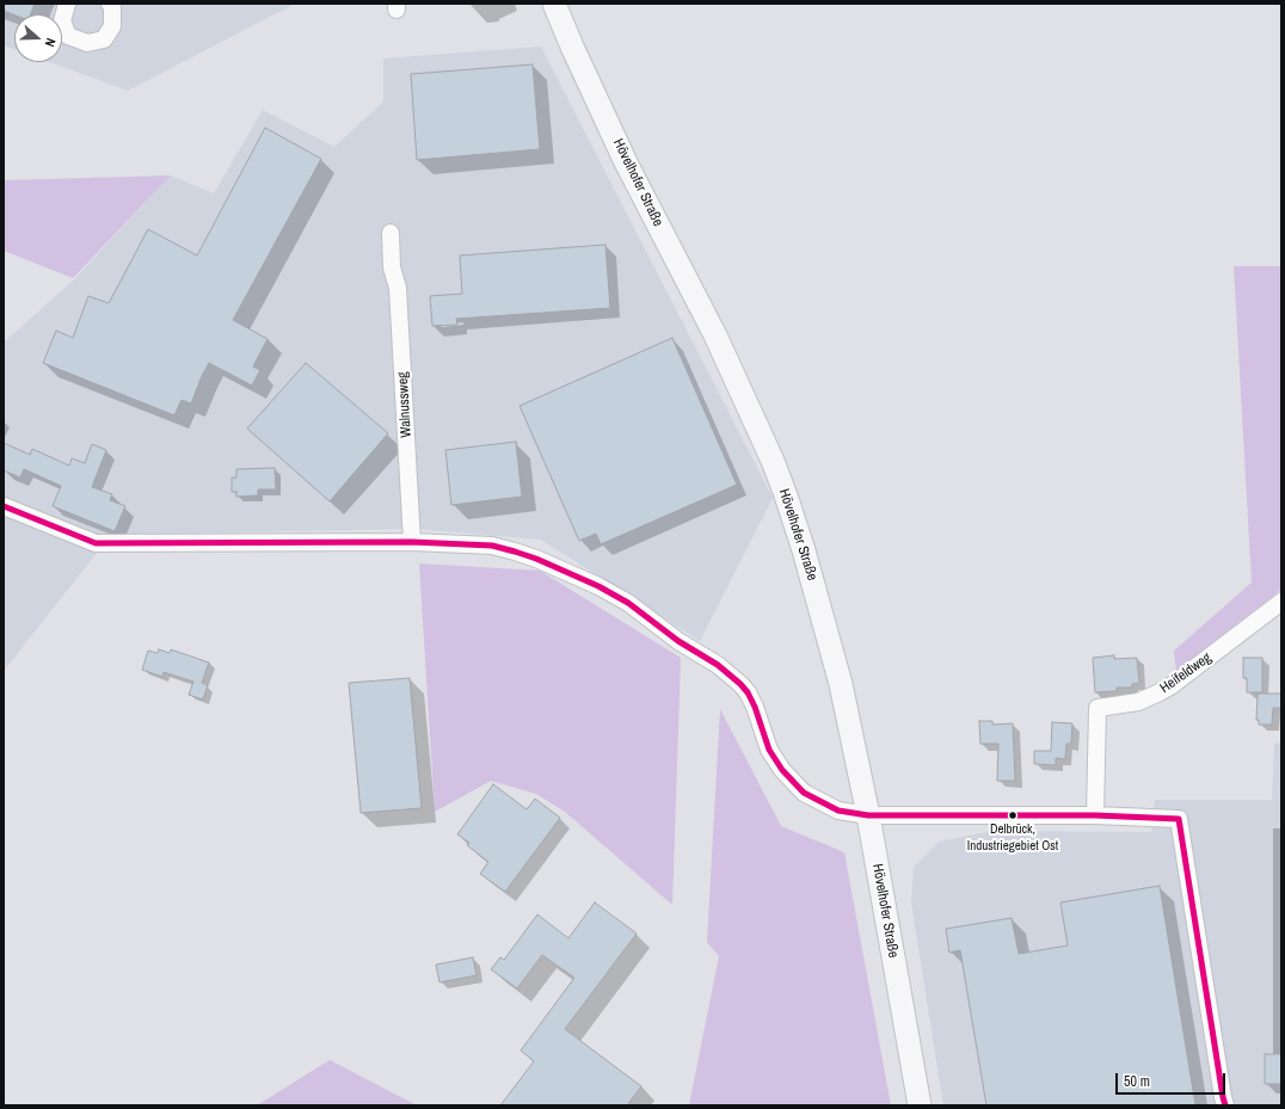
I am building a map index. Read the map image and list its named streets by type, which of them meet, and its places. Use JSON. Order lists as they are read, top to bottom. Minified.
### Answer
{"streets":{"main road":["Hövelhofer Straße"],"street":["Walnussweg","Heifeldweg"]},"places":["Delbrück, Industriegebiet Ost"],"scale_bar":"50 m","north":"right"}
